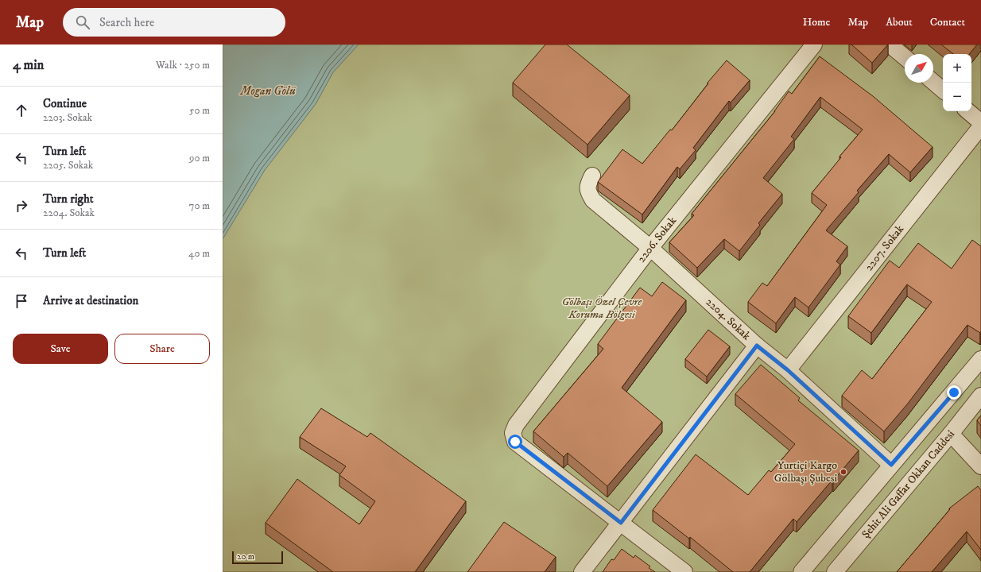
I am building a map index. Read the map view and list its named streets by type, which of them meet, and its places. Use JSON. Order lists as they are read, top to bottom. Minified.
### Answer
{"streets":{"street":["2206. Sokak","2207. Sokak","2204. Sokak","Şehit Ali Gaffar Okkan Caddesi"]},"crossings":[["2206. Sokak","2204. Sokak"],["2207. Sokak","2204. Sokak"]],"water":["Mogan Gölü"],"parks":["Gölbaşı Özel Çevre Koruma Bölgesi"],"places":["Yurtiçi Kargo Gölbaşı Şubesi"],"scale_bar":"20 m","north":"top right","page":{"header":"Map","search":"Search here","nav":["Home","Map","About","Contact"],"heading":["4 min","Walk · 250 m"],"map_buttons":["+","−"],"list":[["Continue","2203. Sokak","50 m"],["Turn left","2205. Sokak","90 m"],["Turn right","2204. Sokak","70 m"],["Turn left","40 m"],"Arrive at destination"],"buttons":["Save","Share"],"scale":"20 m"}}
